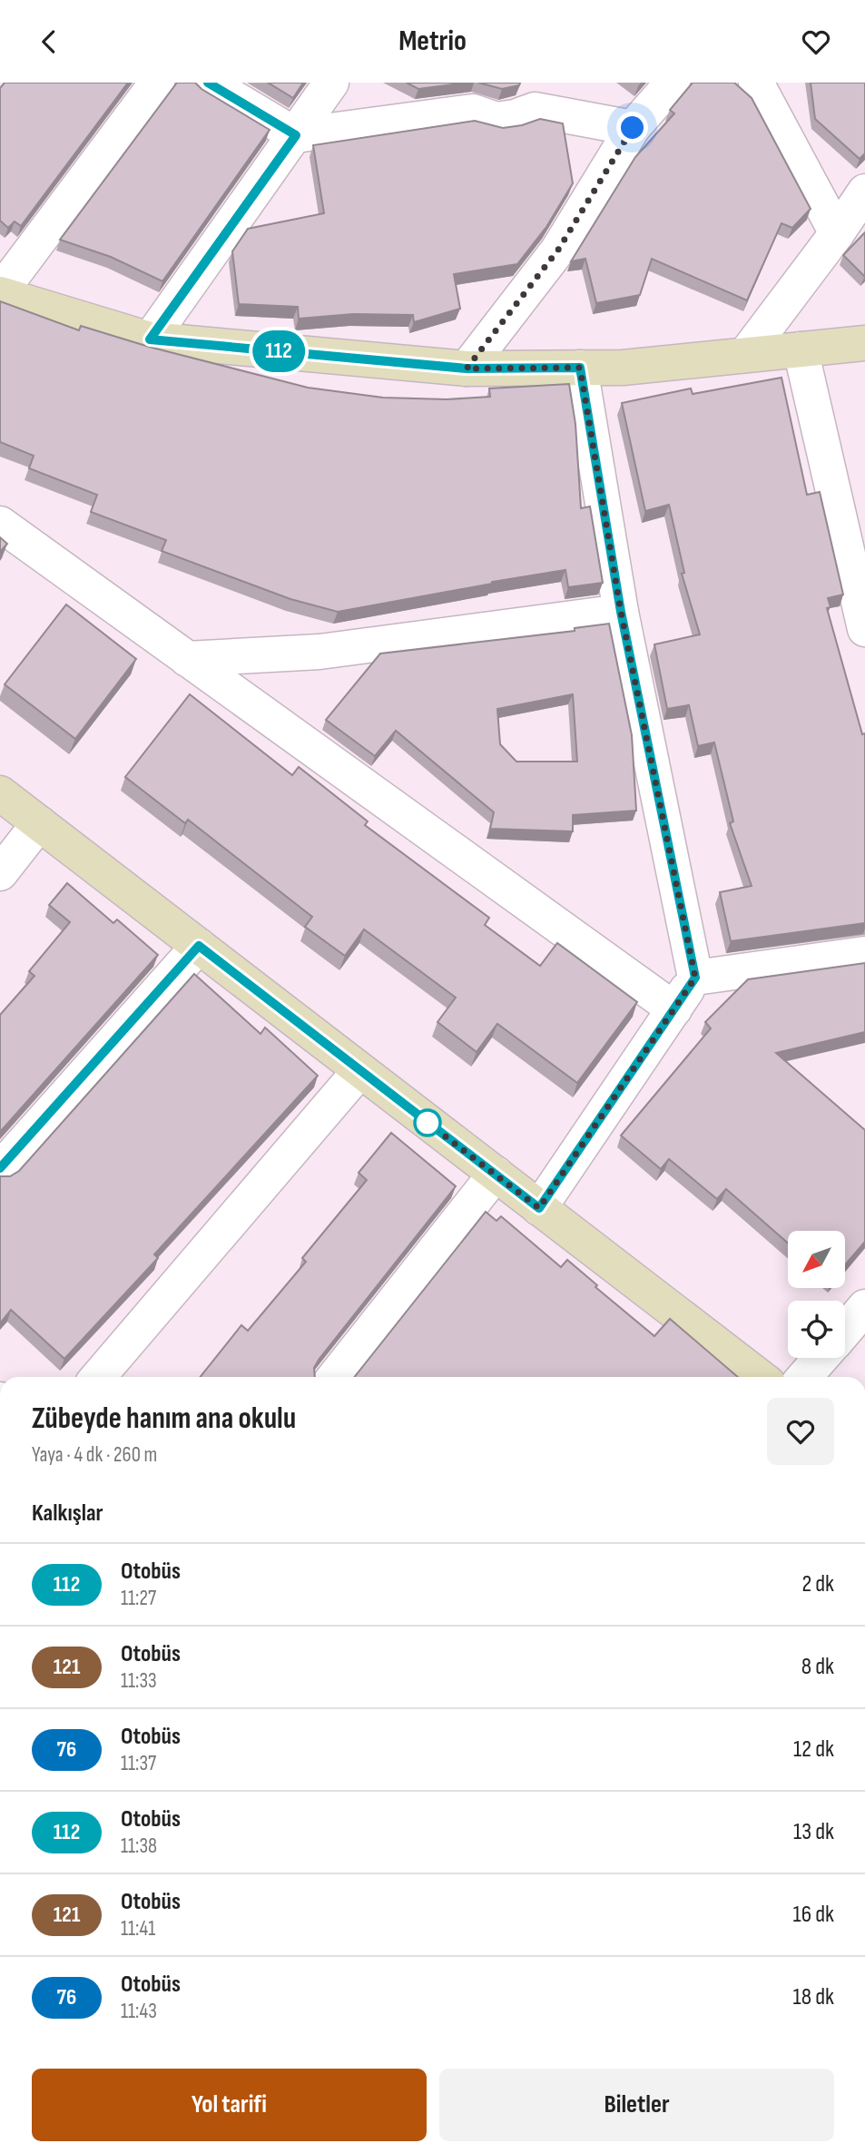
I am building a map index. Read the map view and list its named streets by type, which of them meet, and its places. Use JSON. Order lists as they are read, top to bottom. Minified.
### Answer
{"lines":["bus line 112"],"north":"bottom left","page":{"header":"Metrio","on_map":"112","heading":[["Zübeyde hanım ana okulu","Yaya · 4 dk · 260 m"],"Kalkışlar"],"list":[{"mark":"112","name":"Otobüs","note":"11:27","value":"2 dk"},{"mark":"121","name":"Otobüs","note":"11:33","value":"8 dk"},{"mark":"76","name":"Otobüs","note":"11:37","value":"12 dk"},{"mark":"112","name":"Otobüs","note":"11:38","value":"13 dk"},{"mark":"121","name":"Otobüs","note":"11:41","value":"16 dk"},{"mark":"76","name":"Otobüs","note":"11:43","value":"18 dk"}],"buttons":["Yol tarifi","Biletler"]}}
